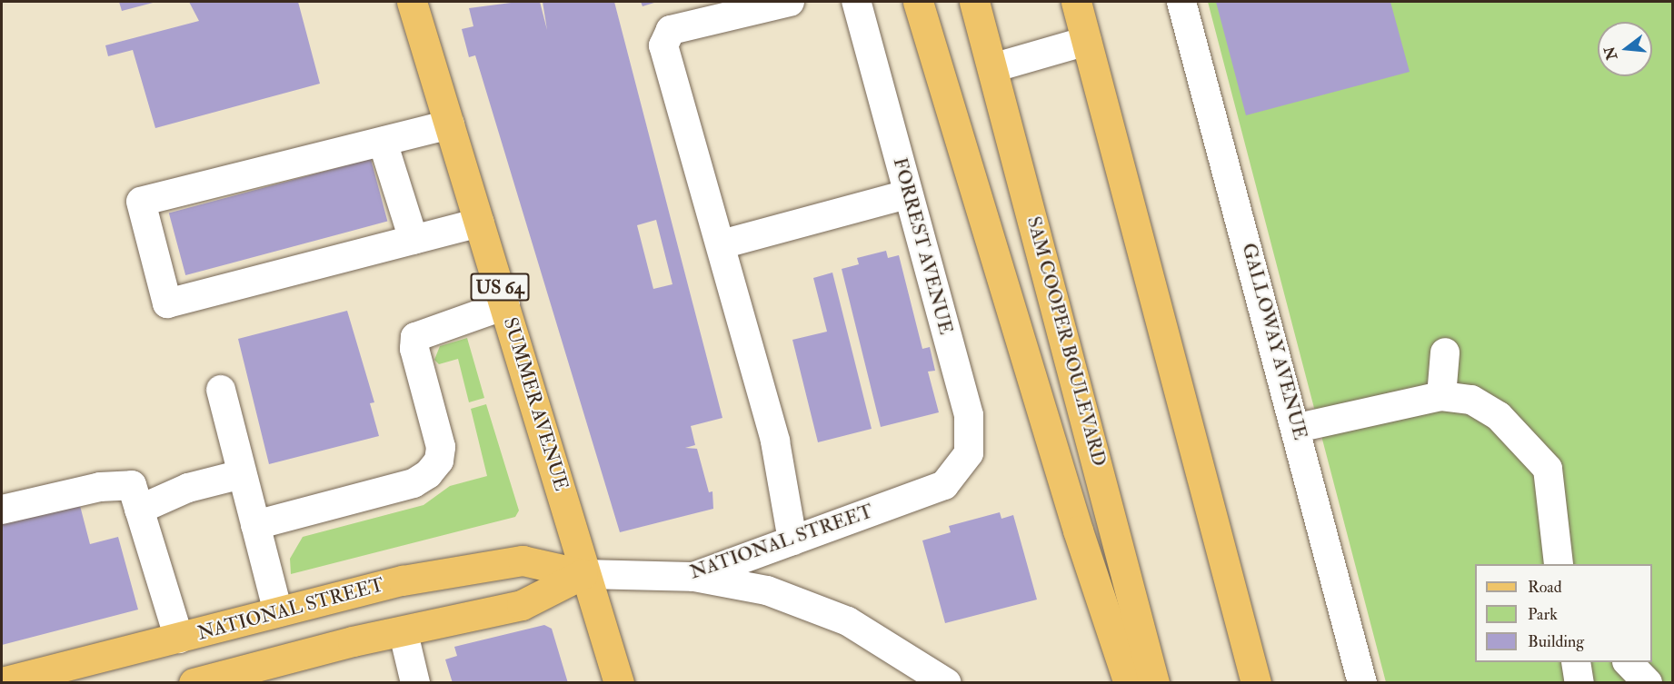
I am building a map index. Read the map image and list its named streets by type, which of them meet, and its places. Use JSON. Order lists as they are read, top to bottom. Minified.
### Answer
{"streets":{"main road":["US 64","SAM COOPER BOULEVARD","SUMMER AVENUE","NATIONAL STREET"],"street":["FORREST AVENUE","GALLOWAY AVENUE"]},"crossings":[["FORREST AVENUE","NATIONAL STREET"],["SUMMER AVENUE","NATIONAL STREET"]],"legend":["Road","Park","Building"],"north":"left"}
